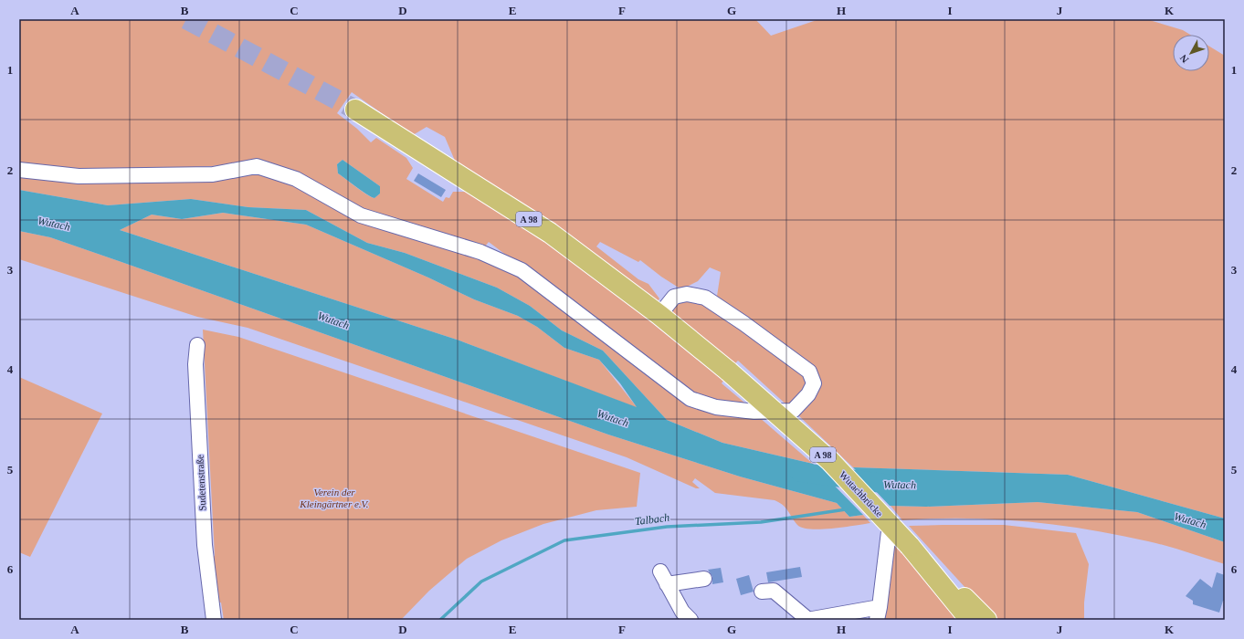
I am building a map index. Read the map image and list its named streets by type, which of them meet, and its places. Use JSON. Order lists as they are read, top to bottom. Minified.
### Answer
{"streets":{"highway":["A 98","Wutachbrücke"],"street":["Sudetenstraße"]},"crossings":[["A 98","Wutachbrücke"]],"water":["Wutach","Talbach"],"parks":["Verein der Kleingärtner e.V."],"north":"bottom left","grid":{"columns":["A","B","C","D","E","F","G","H","I","J","K"],"rows":["1","2","3","4","5","6"]}}
